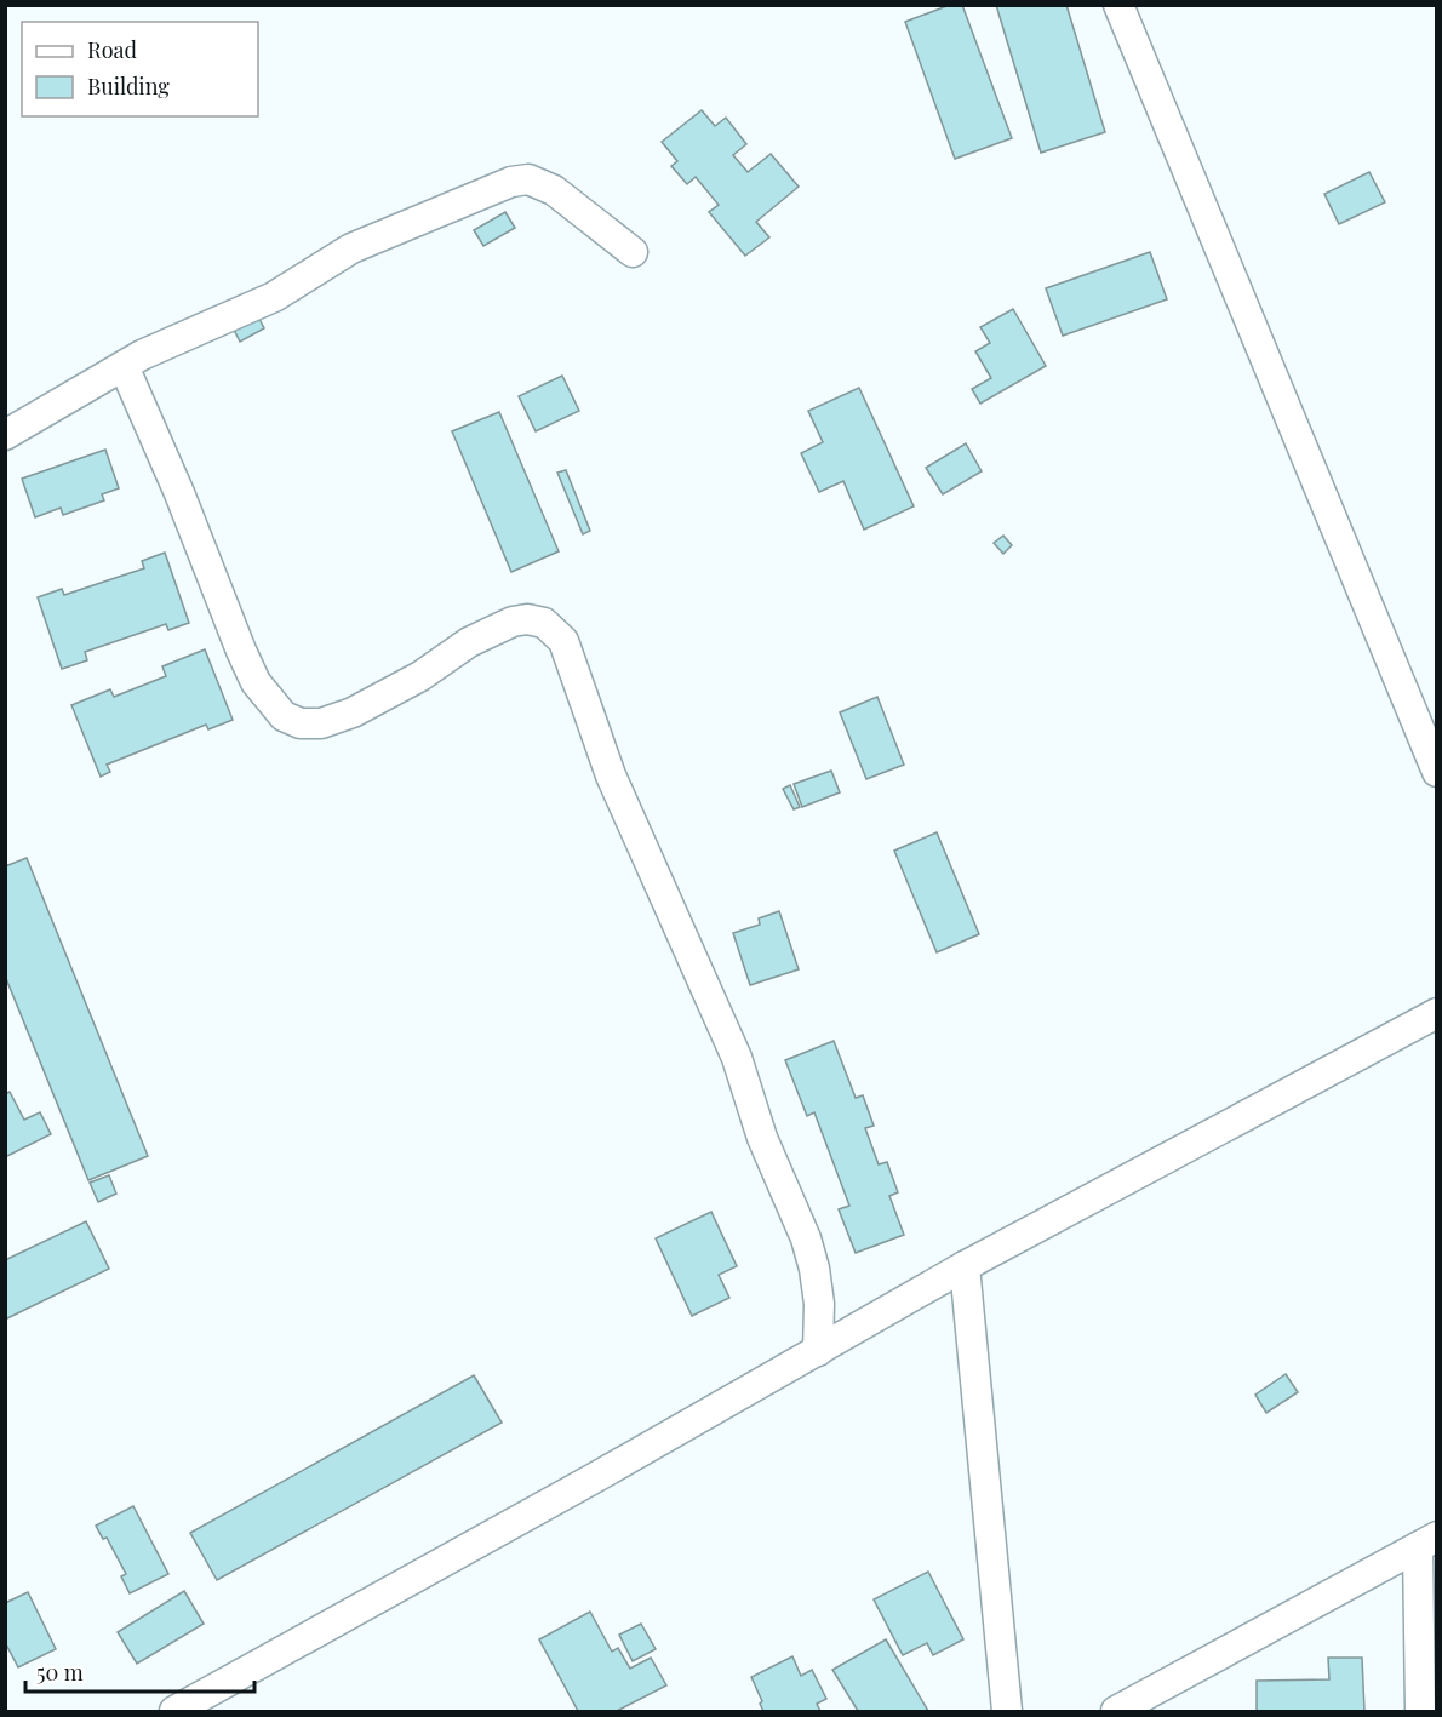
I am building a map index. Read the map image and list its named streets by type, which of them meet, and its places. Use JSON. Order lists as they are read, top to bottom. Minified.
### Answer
{"legend":["Road","Building"],"scale_bar":"50 m"}
